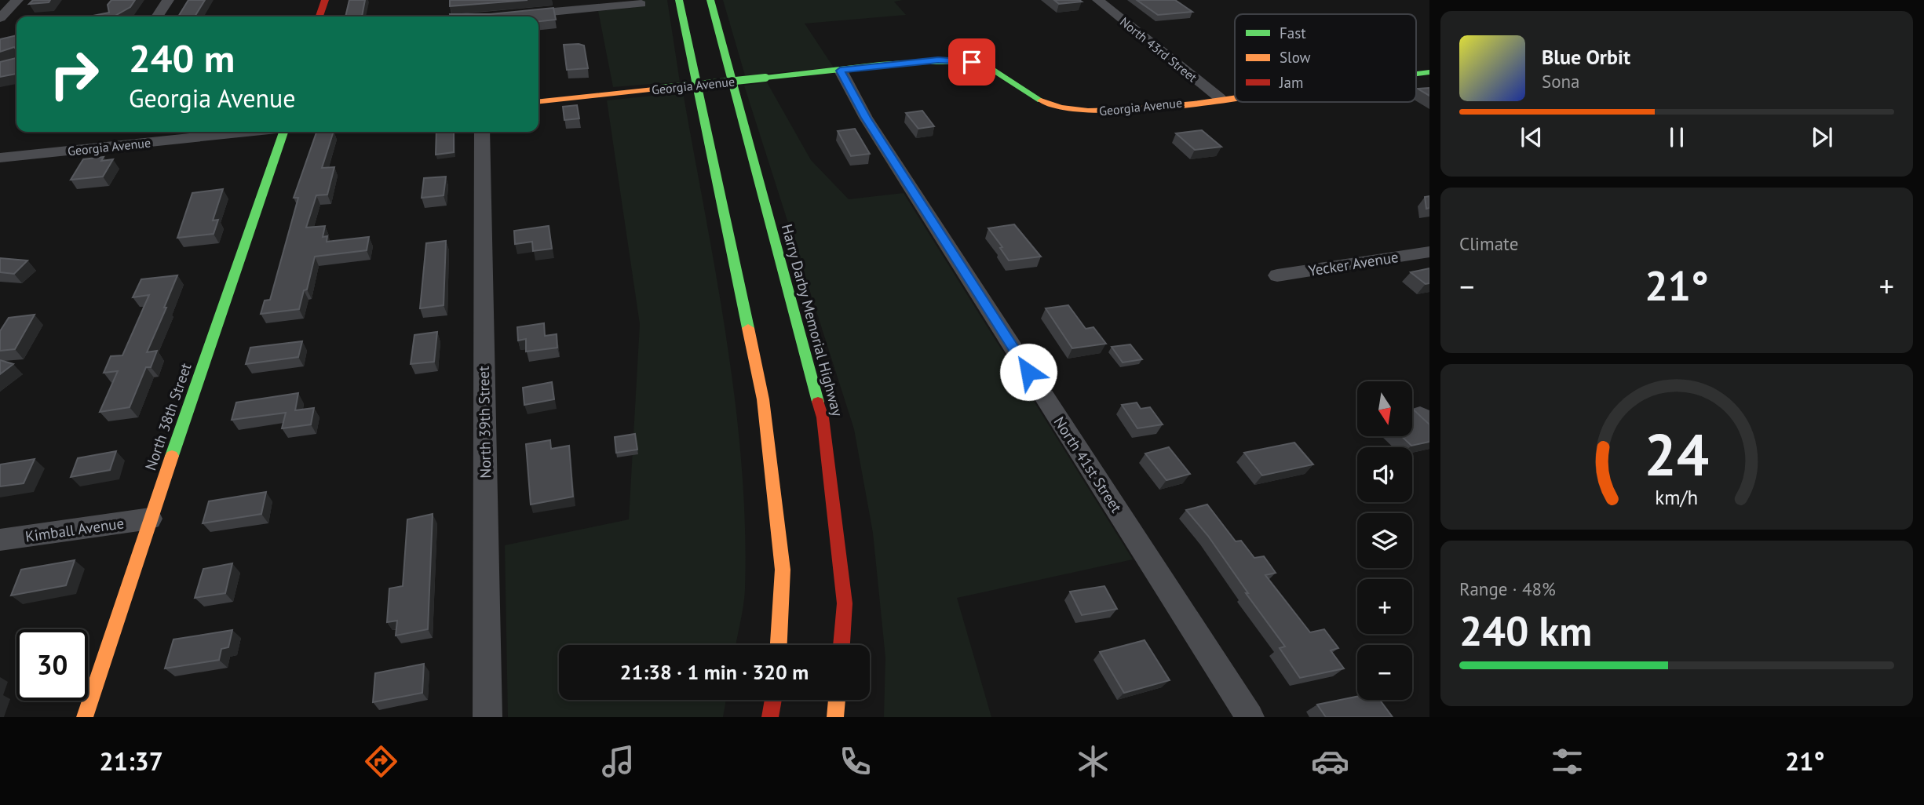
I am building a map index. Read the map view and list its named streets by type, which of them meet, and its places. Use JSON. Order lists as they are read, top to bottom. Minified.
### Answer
{"streets":{"main road":["Georgia Avenue","Harry Darby Memorial Highway","North 38th Street"],"street":["North 43rd Street","Yecker Avenue","North 39th Street","North 41st Street","Kimball Avenue"]},"crossings":[["North 43rd Street","Georgia Avenue"],["Georgia Avenue","North 41st Street"],["North 38th Street","Kimball Avenue"]],"legend":["Fast","Slow","Jam"],"north":"bottom","page":{"turn":["240 m","Georgia Avenue"],"song":["Blue Orbit","Sona"],"tile":["Climate",["Range · 48%","240 km"]],"heat":["−","21°","+"],"map_buttons":["+","−"],"limit":"30","trip":"21:38 · 1 min · 320 m","tabs":["21:37","21°"],"gauge":["24","km/h"]}}
